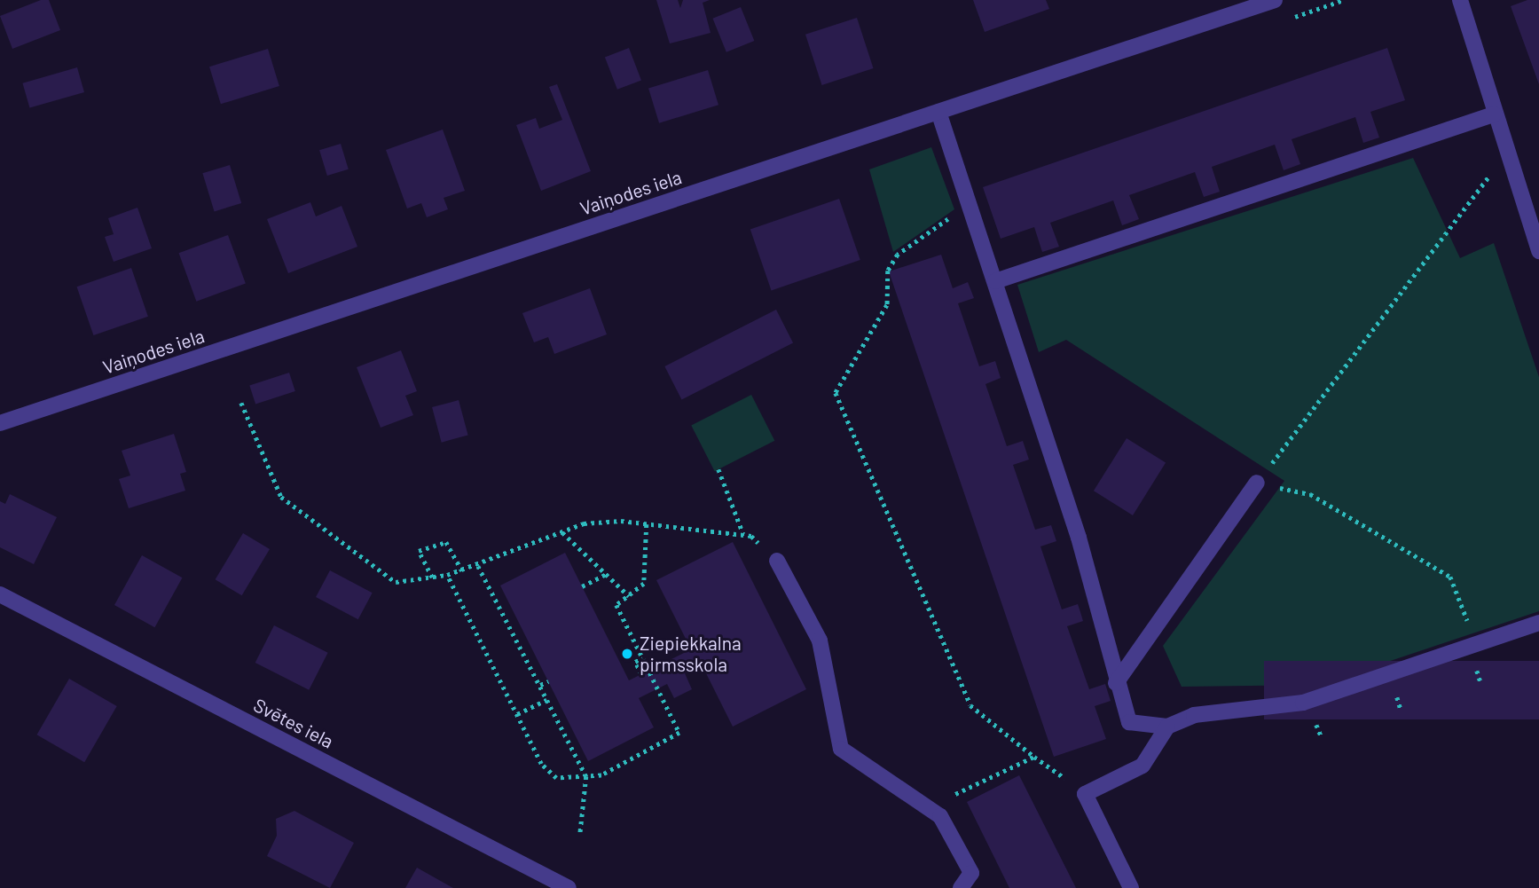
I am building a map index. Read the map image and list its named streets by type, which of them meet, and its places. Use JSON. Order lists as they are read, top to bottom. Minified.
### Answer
{"streets":{"street":["Vaiņodes iela","Svētes iela"]},"places":["Ziepiekkalna pirmsskola"]}
